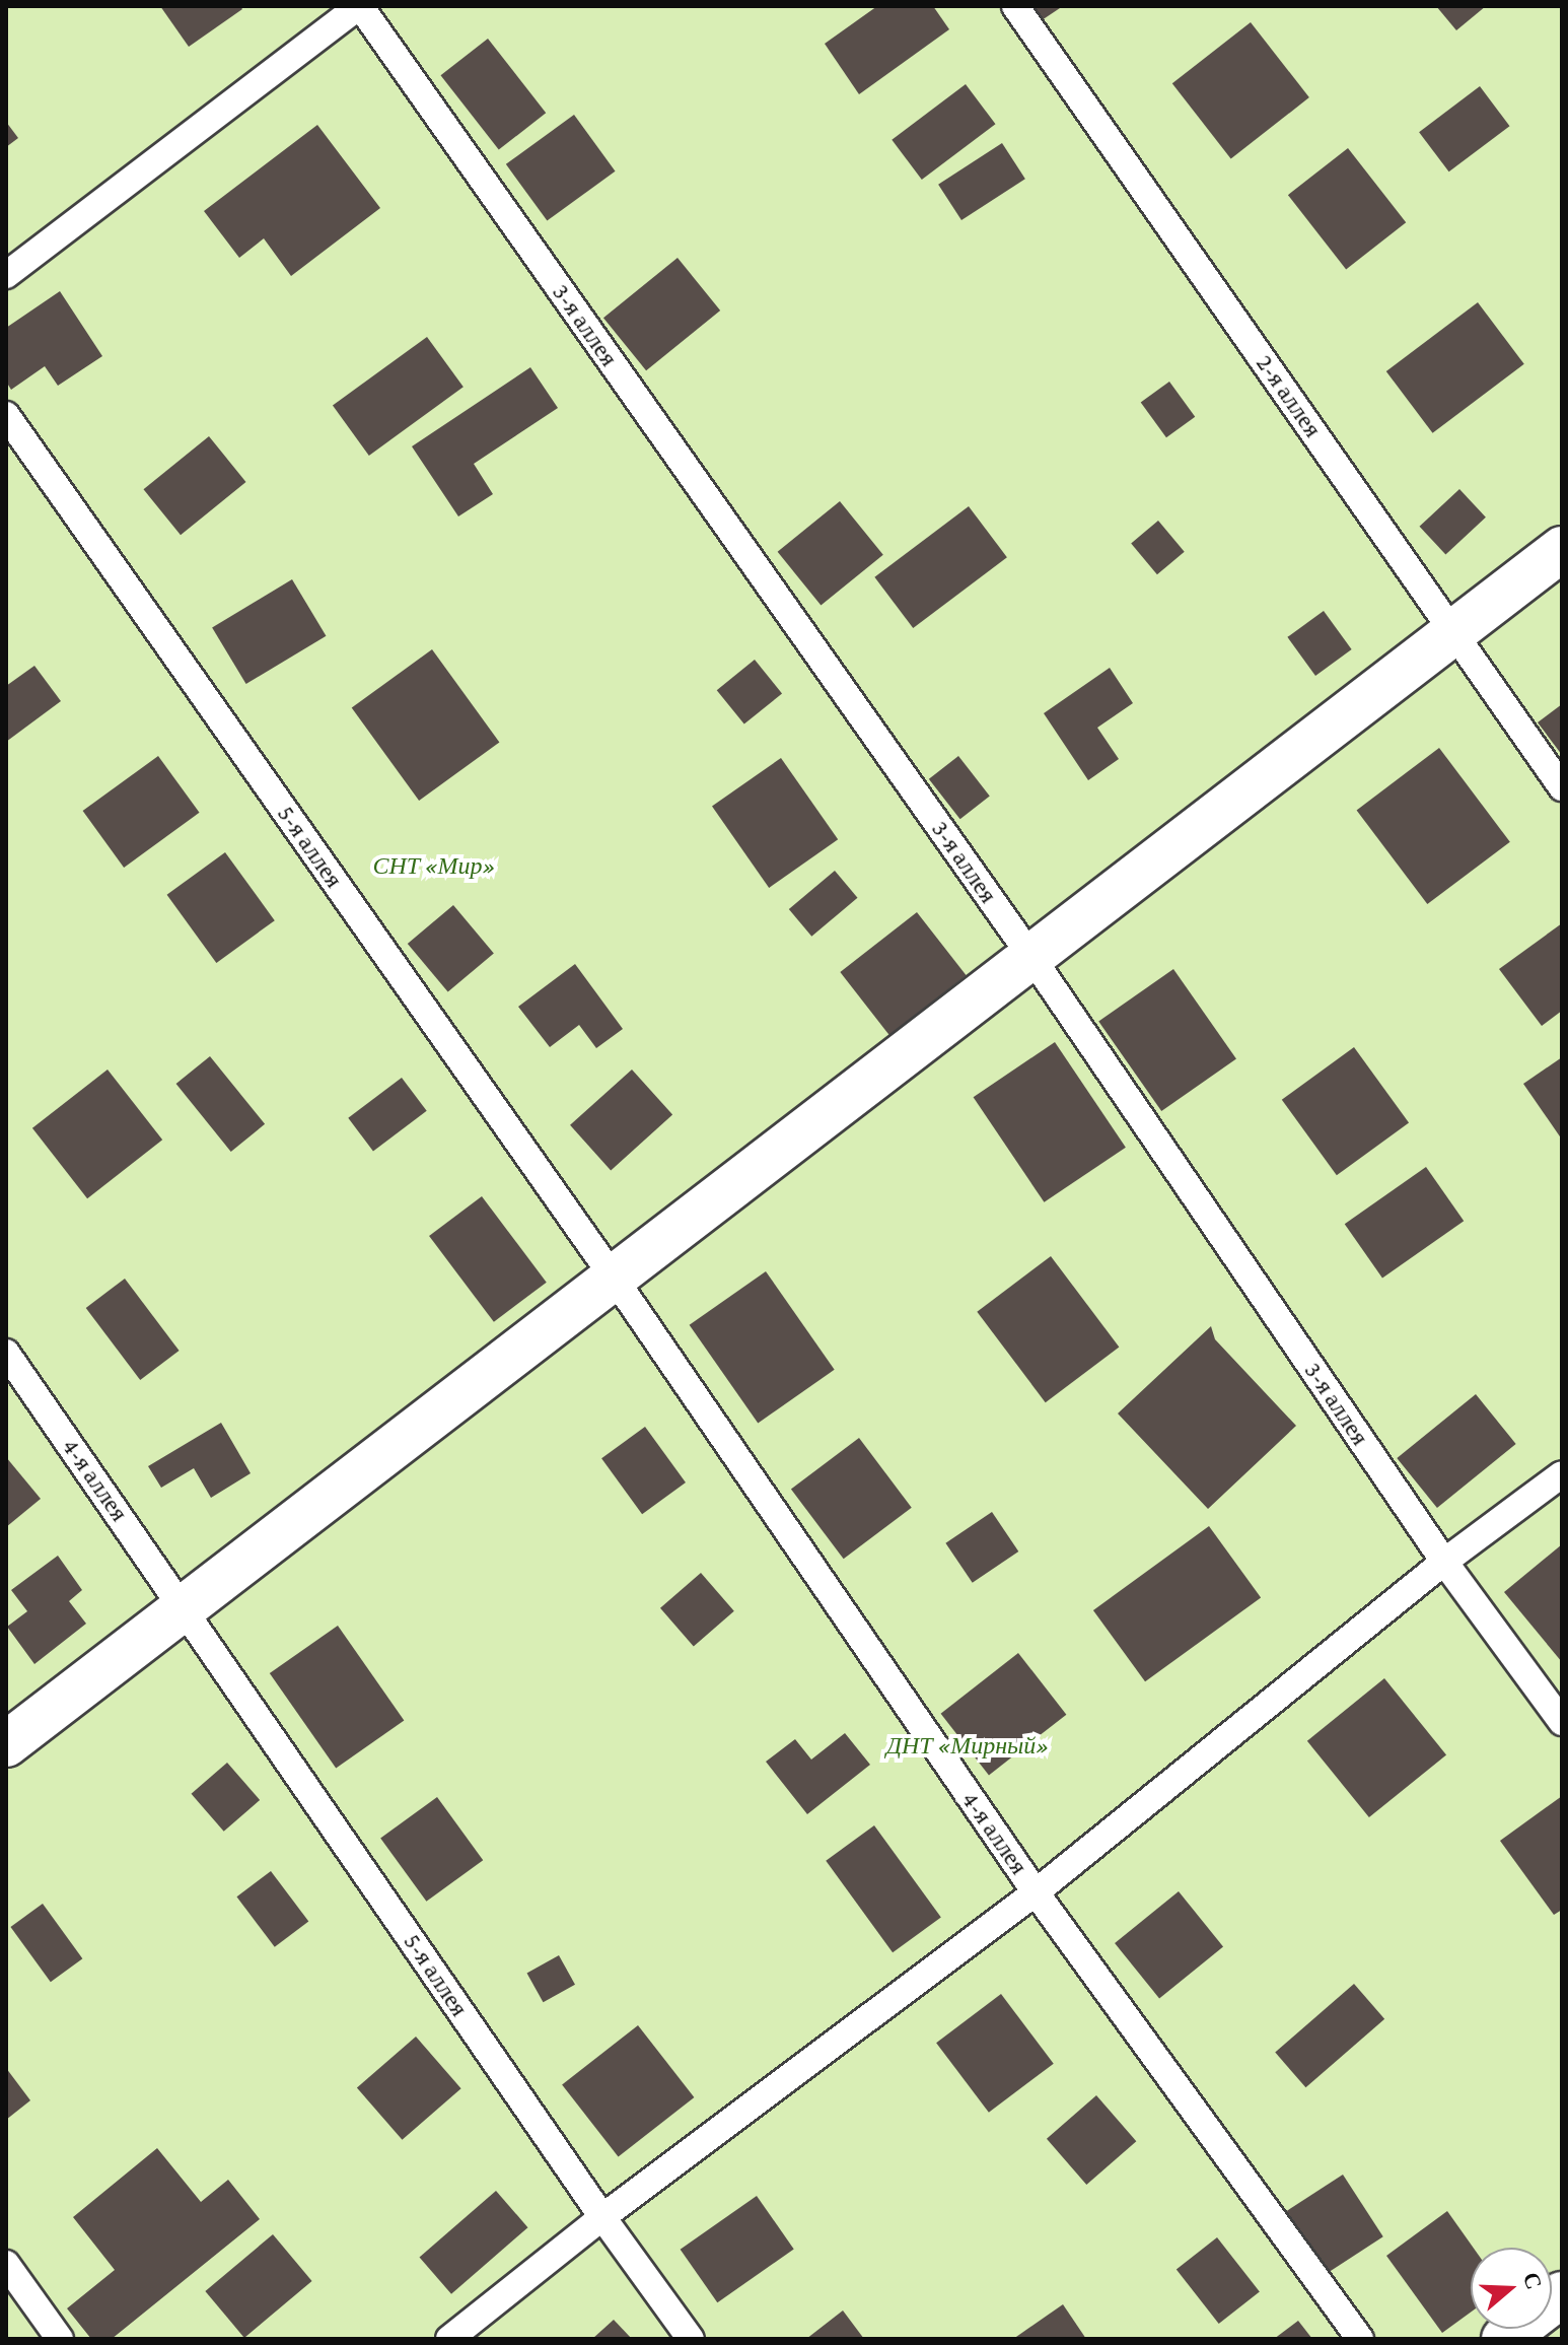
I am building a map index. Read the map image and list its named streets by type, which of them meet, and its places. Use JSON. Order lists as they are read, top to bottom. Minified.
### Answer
{"streets":{"lane":["3-я аллея","2-я аллея","5-я аллея","4-я аллея"]},"crossings":[["5-я аллея","4-я аллея"]],"parks":["СНТ «Мир»","ДНТ «Мирный»"],"north":"right"}
